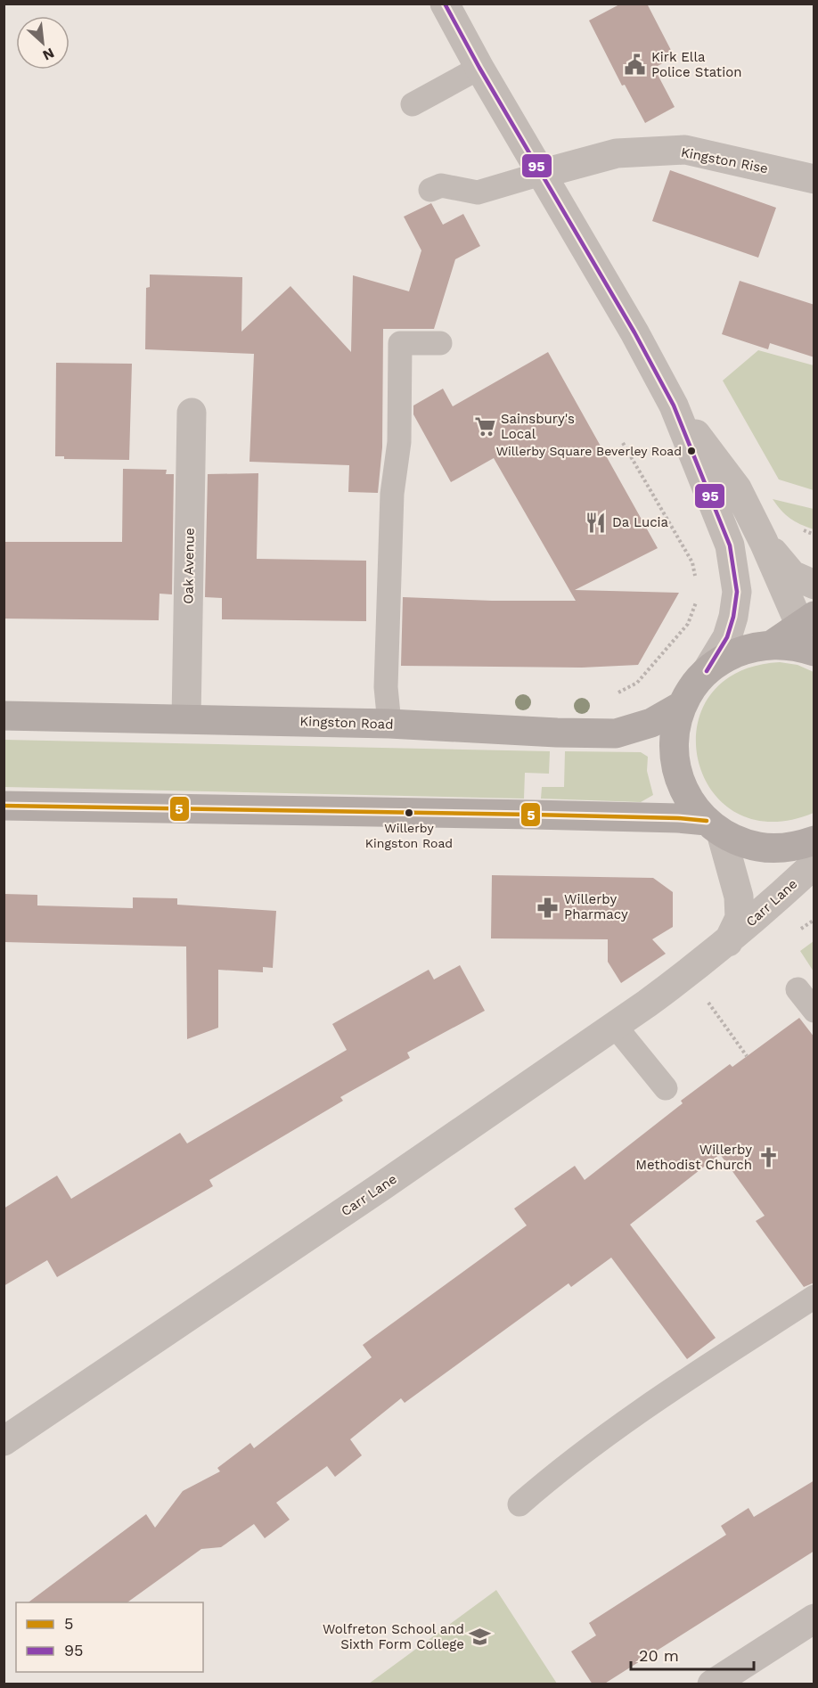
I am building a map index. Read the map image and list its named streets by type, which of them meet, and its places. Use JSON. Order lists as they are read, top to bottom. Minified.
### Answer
{"streets":{"main road":["Kingston Road"],"street":["Kingston Rise","Oak Avenue","Carr Lane"]},"crossings":[["Oak Avenue","Kingston Road"]],"places":{"public building":["Kirk Ella Police Station"],"supermarket":["Sainsbury's Local"],"other":["Willerby Square Beverley Road","Willerby Kingston Road"],"restaurant":["Da Lucia"],"pharmacy":["Willerby Pharmacy"],"church":["Willerby Methodist Church"],"school or university":["Wolfreton School and Sixth Form College"]},"lines":["transit line 95","transit line 5"],"legend":["5","95"],"scale_bar":"20 m","north":"bottom right"}
